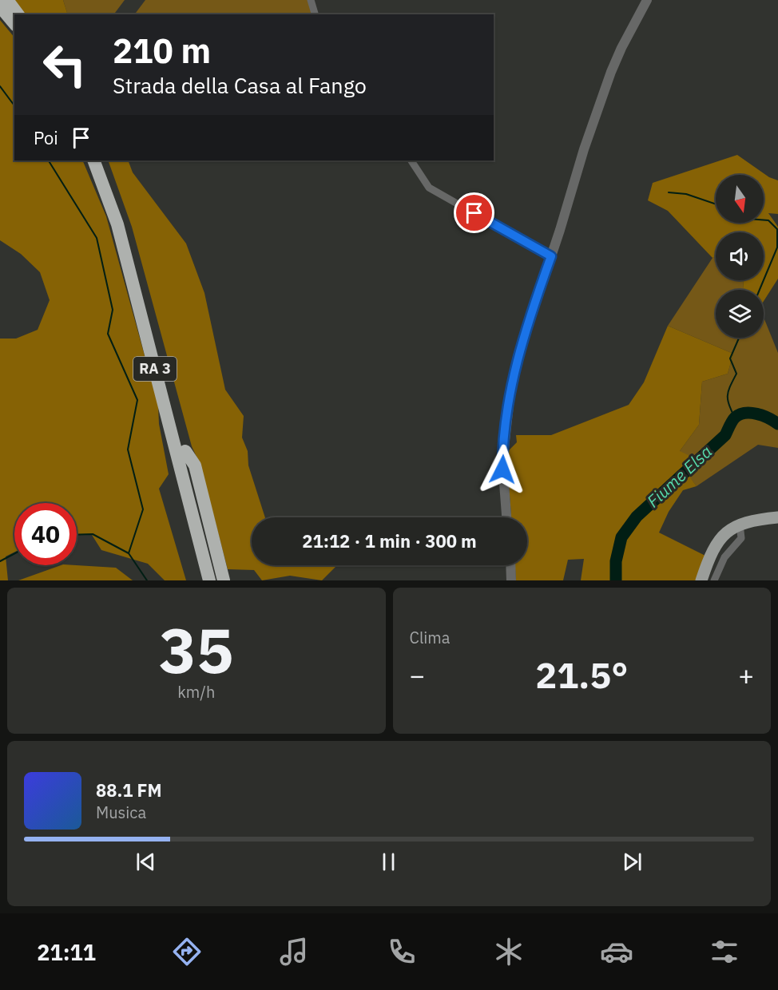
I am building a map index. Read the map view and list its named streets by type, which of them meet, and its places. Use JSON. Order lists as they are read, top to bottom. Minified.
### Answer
{"streets":{"highway":["RA 3"]},"water":["Fiume Elsa"],"north":"bottom","page":{"turn":["210 m","Strada della Casa al Fango"],"then":"Poi","limit":"40","trip":"21:12 · 1 min · 300 m","tile":[["35","km/h"],"Clima"],"heat":["−","21.5°","+"],"song":["88.1 FM","Musica"],"tabs":"21:11"}}
